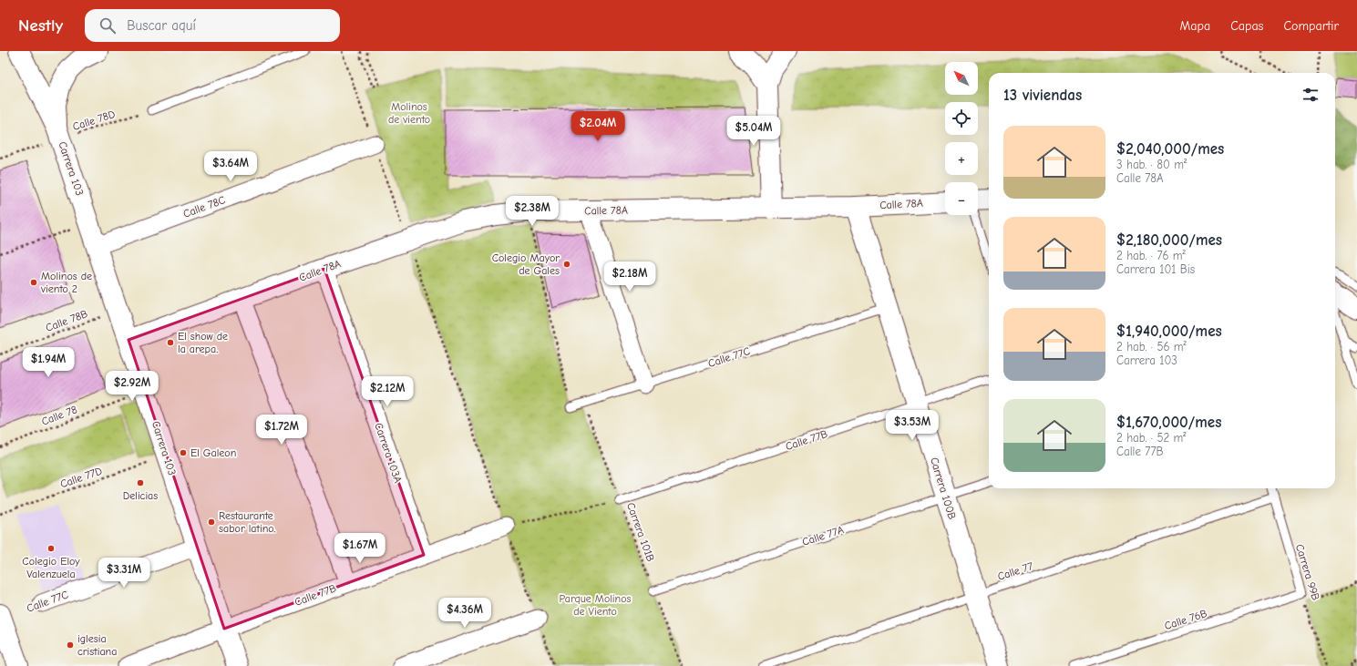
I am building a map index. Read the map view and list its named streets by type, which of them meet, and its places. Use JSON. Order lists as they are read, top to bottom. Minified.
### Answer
{"streets":{"street":["Carrera 103","Calle 78A","Calle 78C","Calle 77C","Calle 77B","Carrera 103A","Carrera 100B"],"lane":["Calle 77A","Calle 77","Carrera 99B","Calle 76B"],"path":["Calle 78D","Calle 78B","Calle 78","Calle 77D","Carrera 101B"]},"crossings":[["Calle 78D","Carrera 103"],["Carrera 103","Calle 78A"],["Carrera 103","Calle 78C"],["Carrera 103","Calle 78B"],["Carrera 103","Calle 77C"],["Carrera 103","Calle 78"],["Carrera 103","Calle 77B"],["Carrera 103","Calle 77D"],["Calle 78A","Carrera 103A"],["Calle 78A","Carrera 100B"],["Calle 77C","Carrera 100B"],["Calle 77C","Carrera 101B"],["Calle 77B","Carrera 103A"],["Calle 77B","Carrera 100B"],["Calle 77B","Carrera 101B"],["Carrera 100B","Calle 77A"],["Carrera 100B","Calle 77"],["Carrera 101B","Calle 77A"],["Calle 77","Carrera 99B"],["Carrera 99B","Calle 76B"]],"parks":["Molinos de viento","Parque Molinos de Viento"],"places":["Colegio Mayor de Gales","Molinos de viento 2","El show de la arepa.","El Galeon","Delicias","Restaurante sabor latino.","Colegio Eloy Valenzuela","iglesia cristiana"],"north":"top left","page":{"header":"Nestly","search":"Buscar aquí","nav":["Mapa","Capas","Compartir"],"map_buttons":["+","−"],"heading":"13 viviendas","price":["$2.04M","$5.04M","$3.64M","$2.38M","$2.18M","$1.94M","$2.92M","$2.12M","$3.53M","$1.72M","$1.67M","$3.31M","$4.36M"],"list":[{"name":"$2,040,000/mes","note":"3 hab. · 80 m² · Calle 78A"},{"name":"$2,180,000/mes","note":"2 hab. · 76 m² · Carrera 101 Bis"},{"name":"$1,940,000/mes","note":"2 hab. · 56 m² · Carrera 103"},{"name":"$1,670,000/mes","note":"2 hab. · 52 m² · Calle 77B"}]}}
